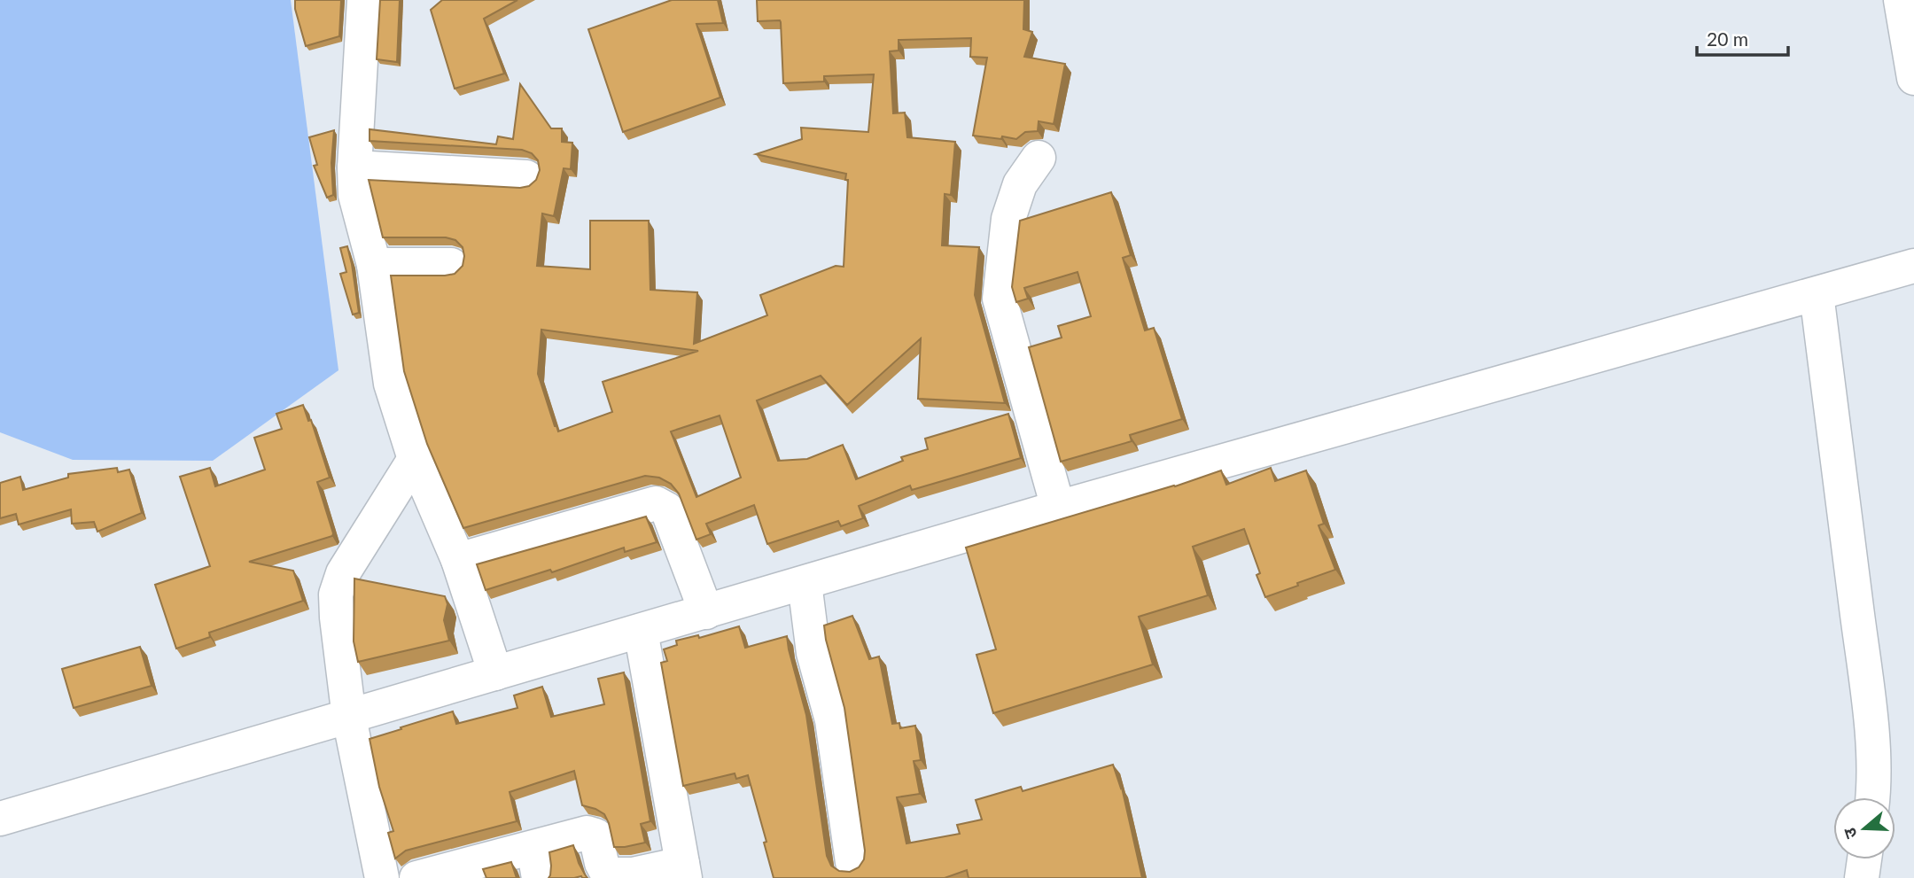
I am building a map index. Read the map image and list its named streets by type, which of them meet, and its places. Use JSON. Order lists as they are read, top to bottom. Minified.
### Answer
{"scale_bar":"20 m","north":"left"}
